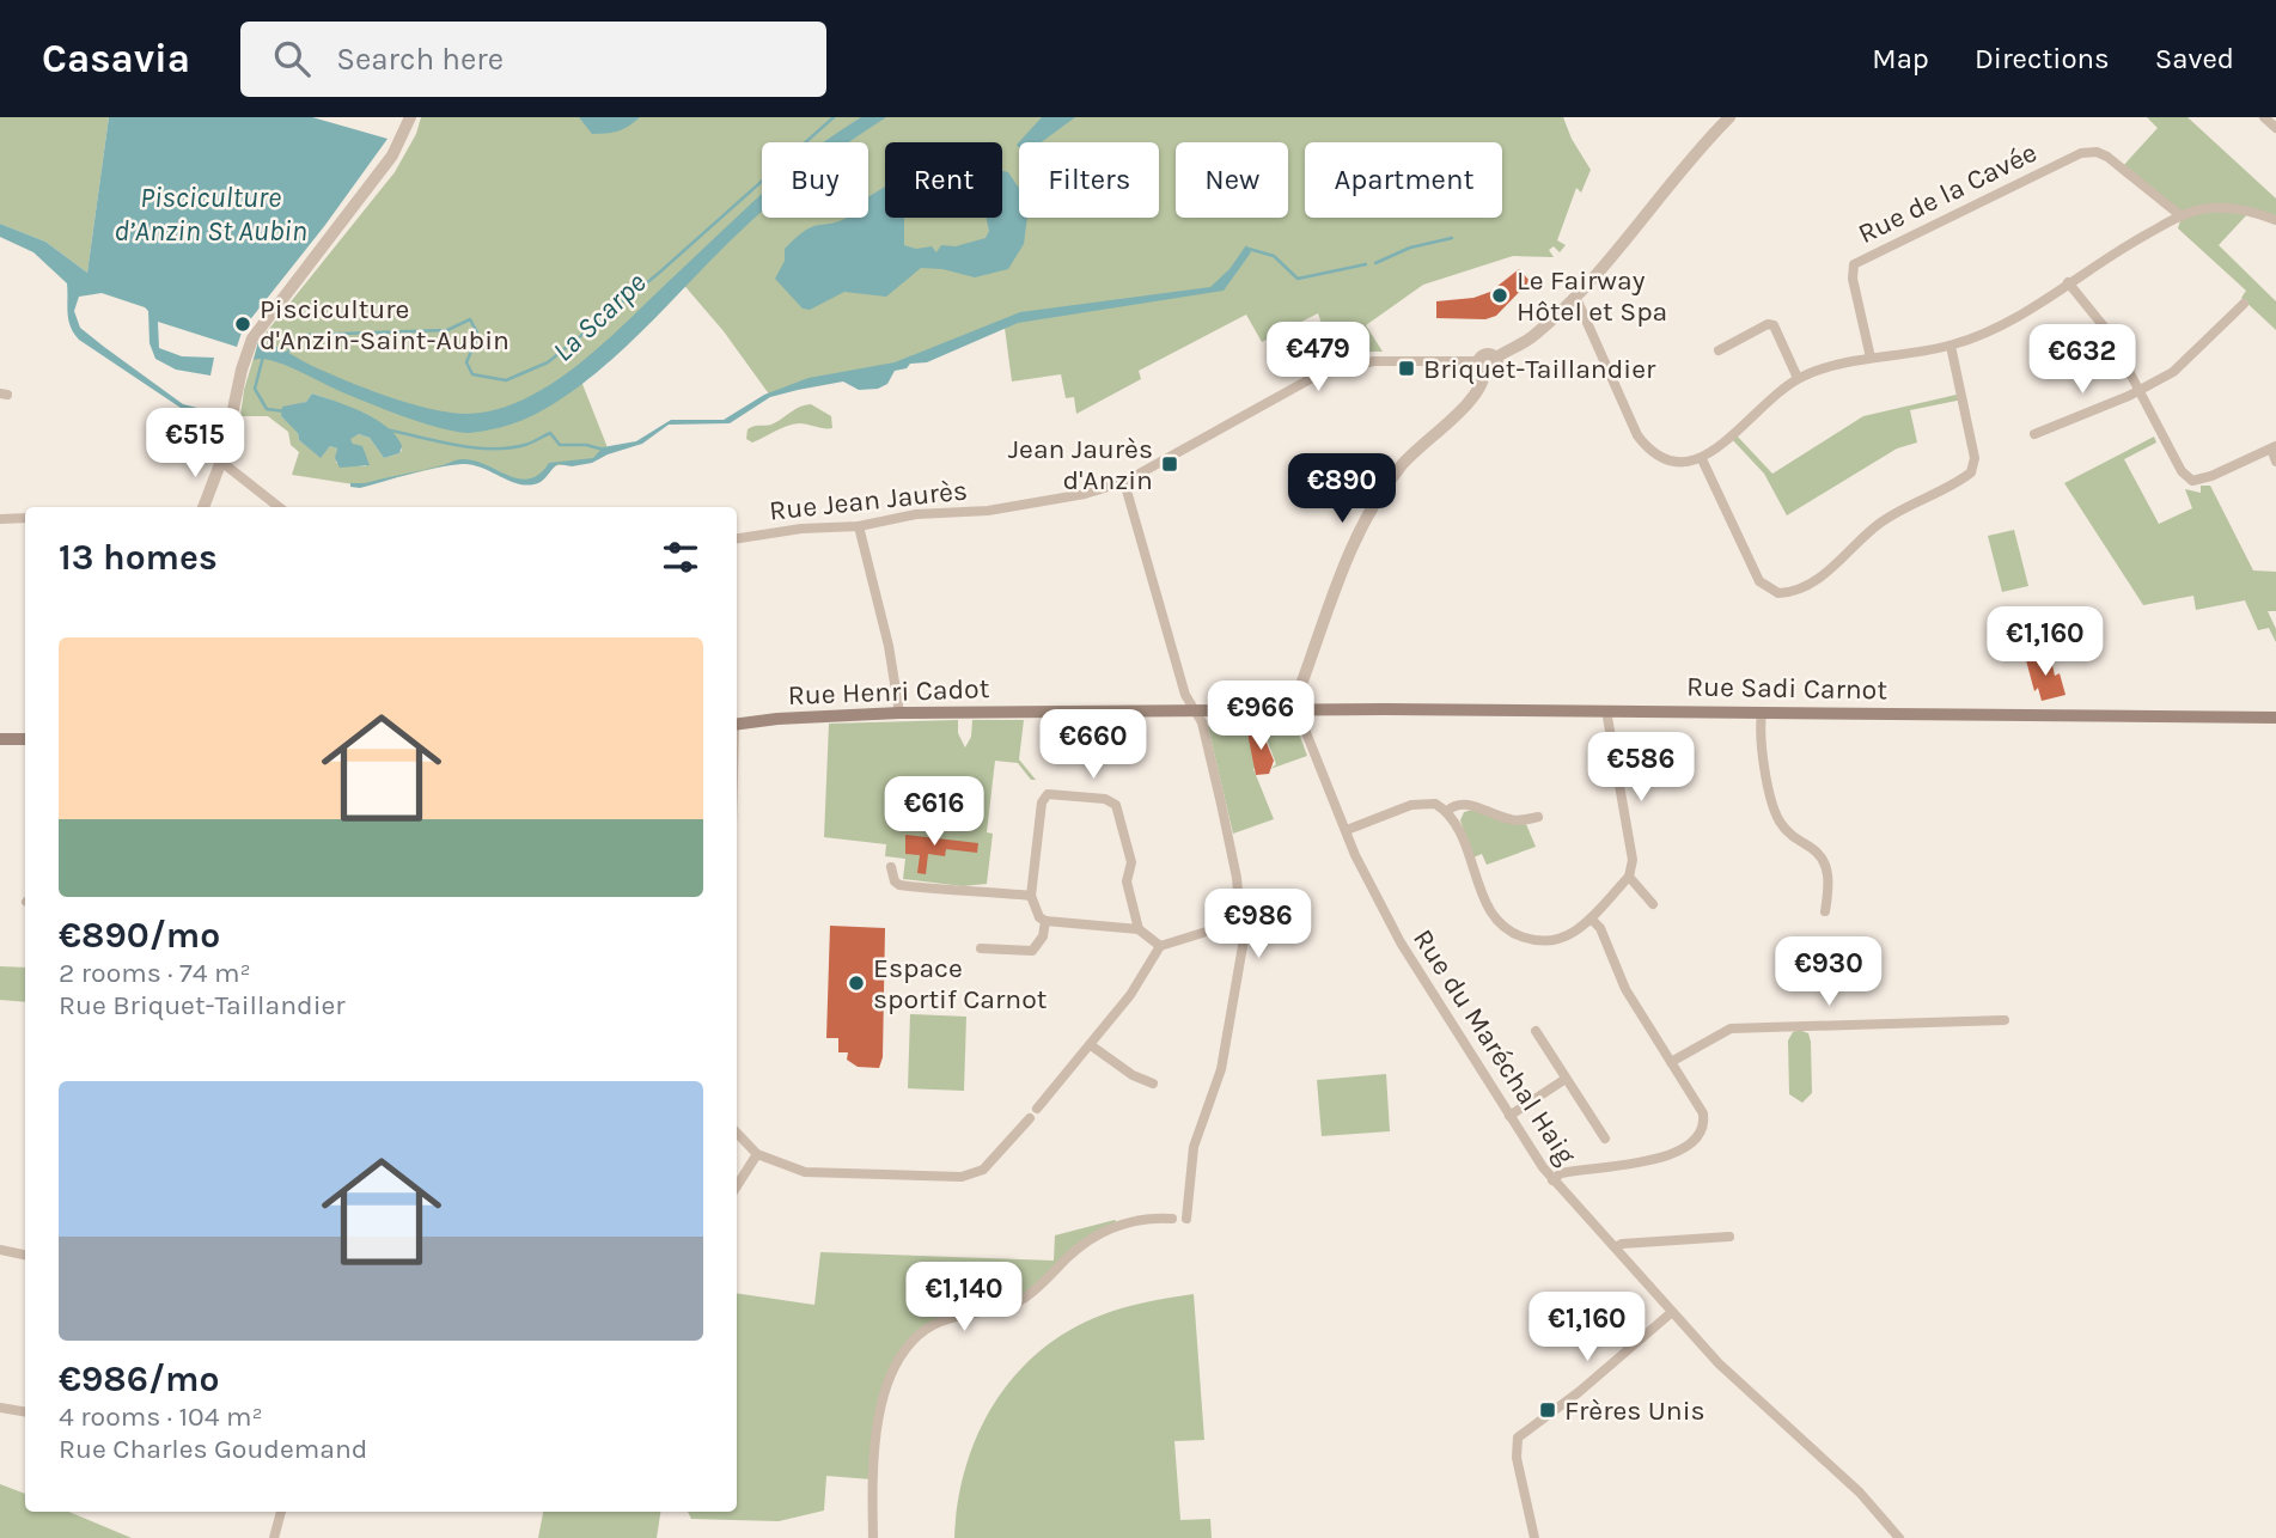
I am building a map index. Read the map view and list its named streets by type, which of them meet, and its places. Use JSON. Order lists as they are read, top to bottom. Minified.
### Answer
{"streets":{"main road":["Rue Sadi Carnot","Rue Henri Cadot"],"street":["Rue de la Cavée","Rue Jean Jaurès","Rue du Maréchal Haig"]},"crossings":[["Rue Sadi Carnot","Rue Henri Cadot"],["Rue Sadi Carnot","Rue du Maréchal Haig"],["Rue Henri Cadot","Rue du Maréchal Haig"]],"water":["Pisciculture d’Anzin St Aubin","La Scarpe"],"places":{"other":["Le Fairway Hôtel et Spa","Pisciculture d'Anzin-Saint-Aubin","Espace sportif Carnot"],"transit":["Briquet-Taillandier","Jean Jaurès d'Anzin","Frères Unis"]},"page":{"header":"Casavia","search":"Search here","nav":["Map","Directions","Saved"],"chip":["Buy","Rent","Filters","New","Apartment"],"price":["€479","€632","€515","€890","€1,160","€966","€660","€586","€616","€986","€930","€1,140","€1,160"],"heading":"13 homes","list":[{"name":"€890/mo","note":"2 rooms · 74 m² · Rue Briquet-Taillandier"},{"name":"€986/mo","note":"4 rooms · 104 m² · Rue Charles Goudemand"}]}}
